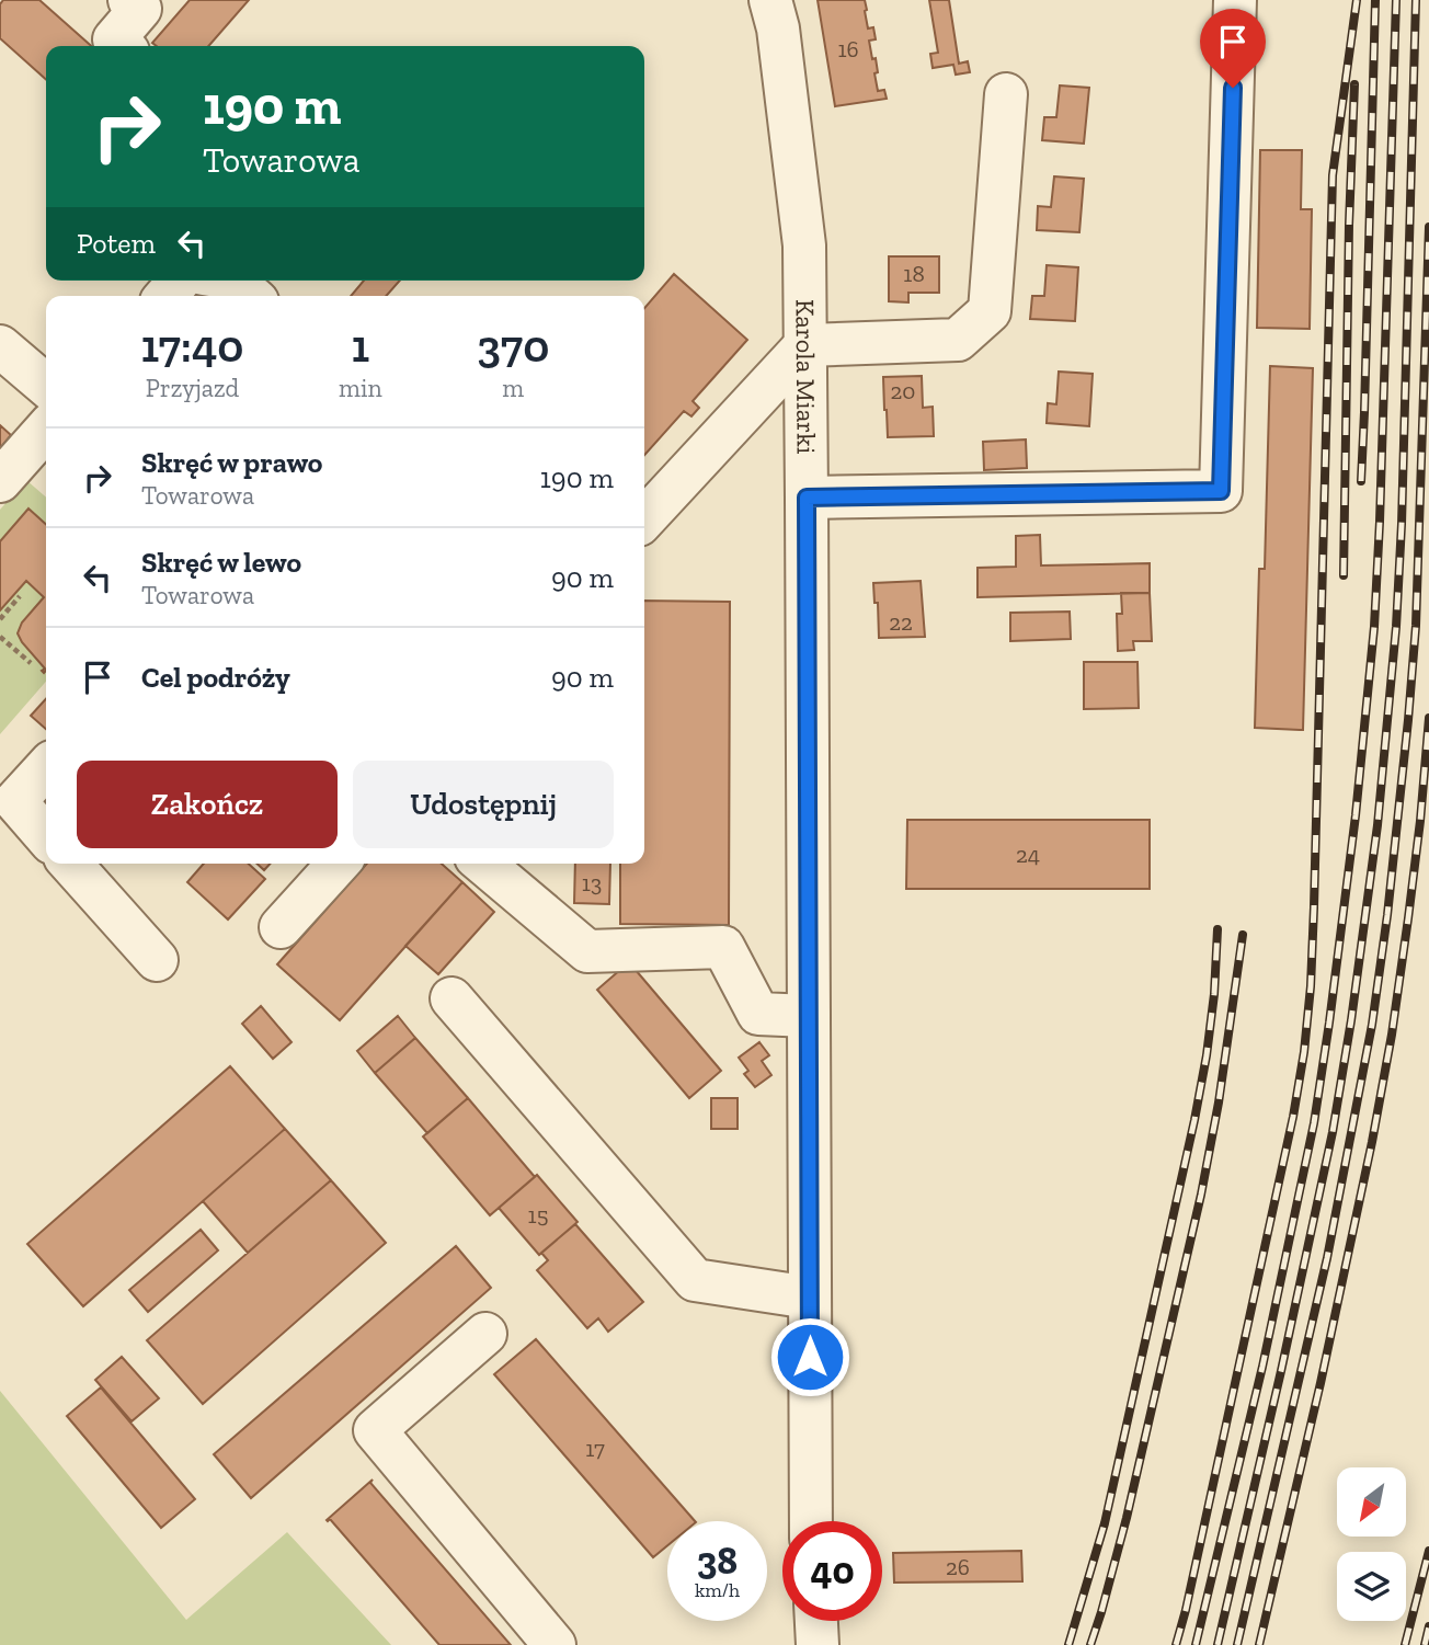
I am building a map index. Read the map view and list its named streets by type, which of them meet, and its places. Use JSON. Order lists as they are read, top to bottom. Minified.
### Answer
{"streets":{"street":["Karola Miarki"]},"house_numbers":["16","18","20","22","24","13","15","17","26"],"north":"bottom left","page":{"turn":["190 m","Towarowa"],"then":"Potem","eta":["17:40","Przyjazd","1","min","370","m"],"list":[{"name":"Skręć w prawo","note":"Towarowa","value":"190 m"},{"name":"Skręć w lewo","note":"Towarowa","value":"90 m"},{"name":"Cel podróży","value":"90 m"}],"buttons":["Zakończ","Udostępnij"],"speed":"38 km/h","limit":"40"}}
